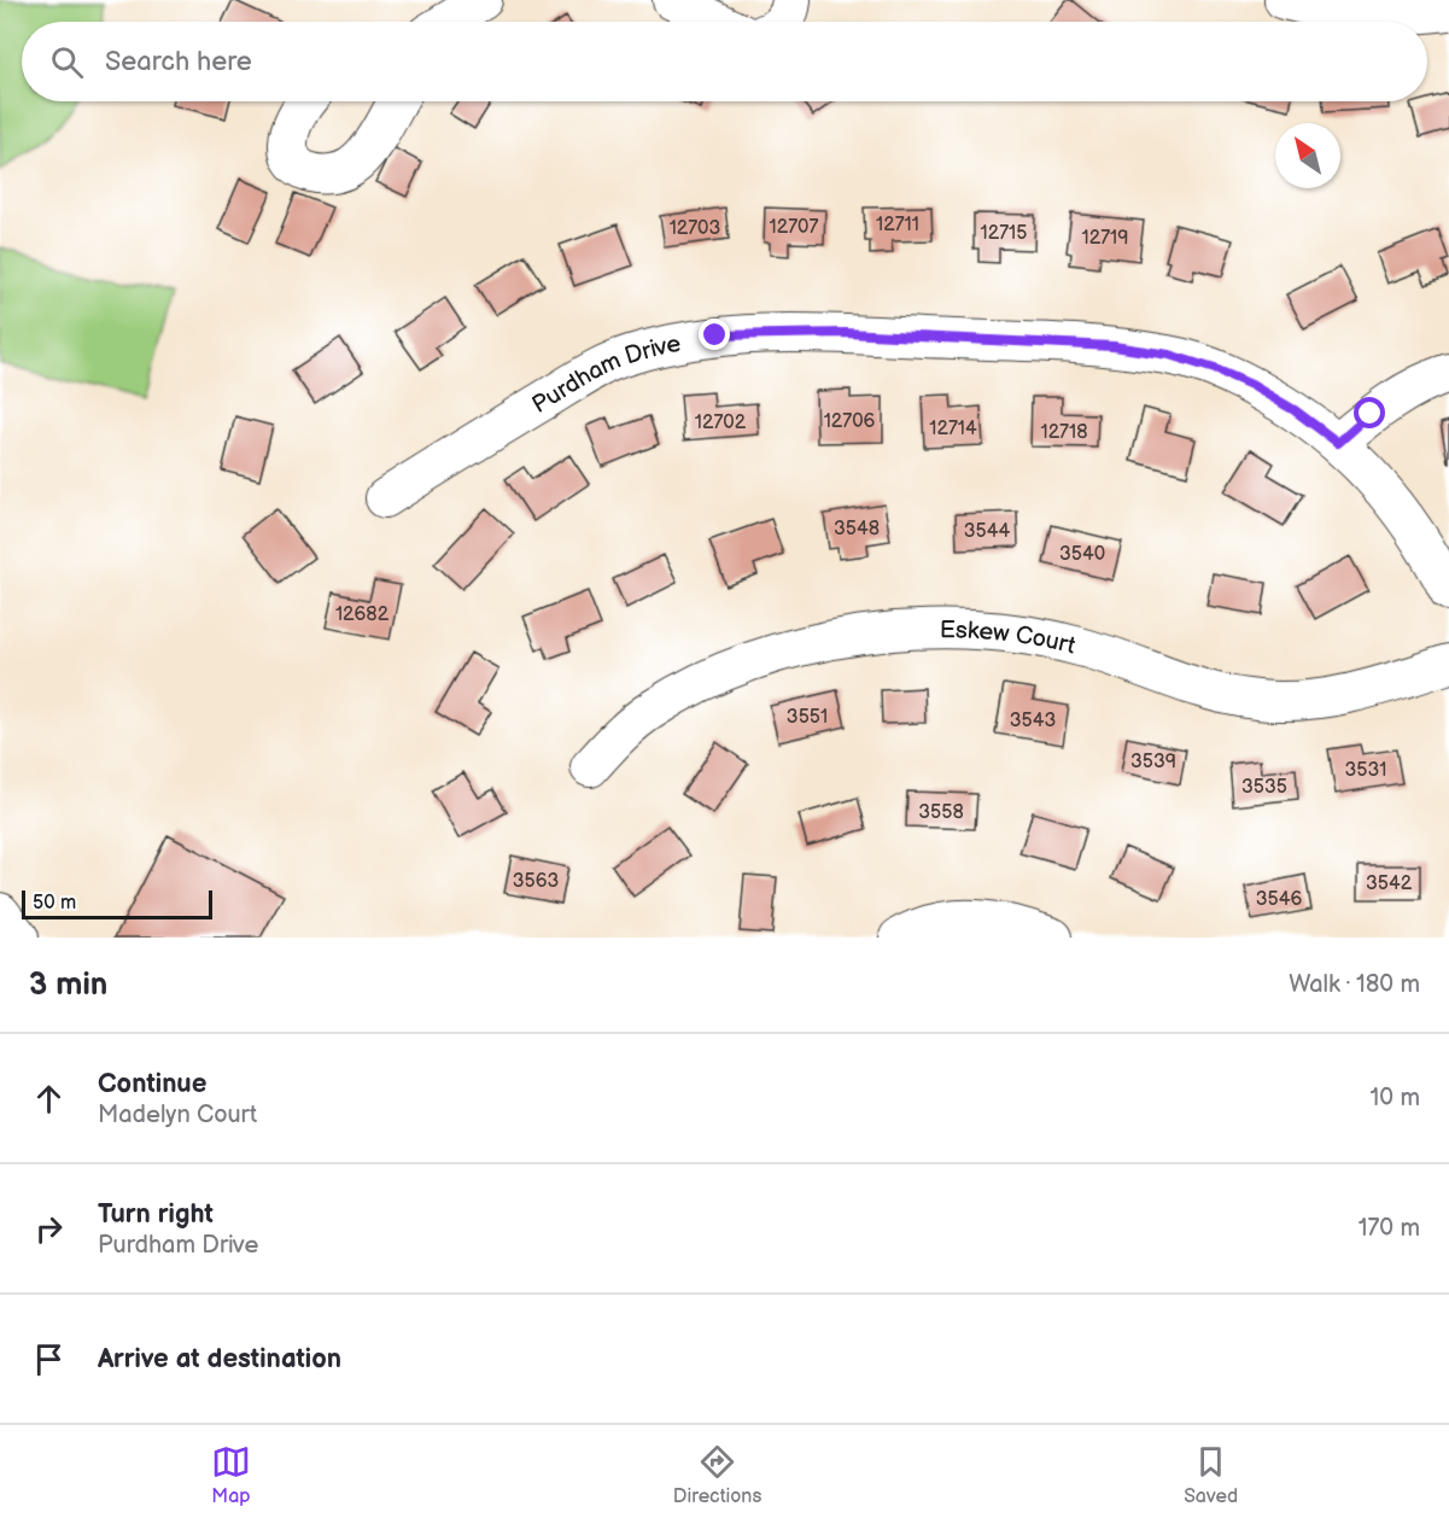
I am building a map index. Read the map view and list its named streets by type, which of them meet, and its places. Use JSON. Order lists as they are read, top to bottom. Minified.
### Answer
{"streets":{"street":["Purdham Drive","Eskew Court"]},"house_numbers":["12711","12707","12703","12715","12719","12706","12702","12714","12718","3548","3544","3540","12682","3551","3543","3539","3531","3535","3558","3563","3542","3546"],"scale_bar":"50 m","north":"top left","page":{"search":"Search here","scale":"50 m","heading":["3 min","Walk · 180 m"],"list":[["Continue","Madelyn Court","10 m"],["Turn right","Purdham Drive","170 m"],"Arrive at destination"],"nav":["Map","Directions","Saved"]}}
